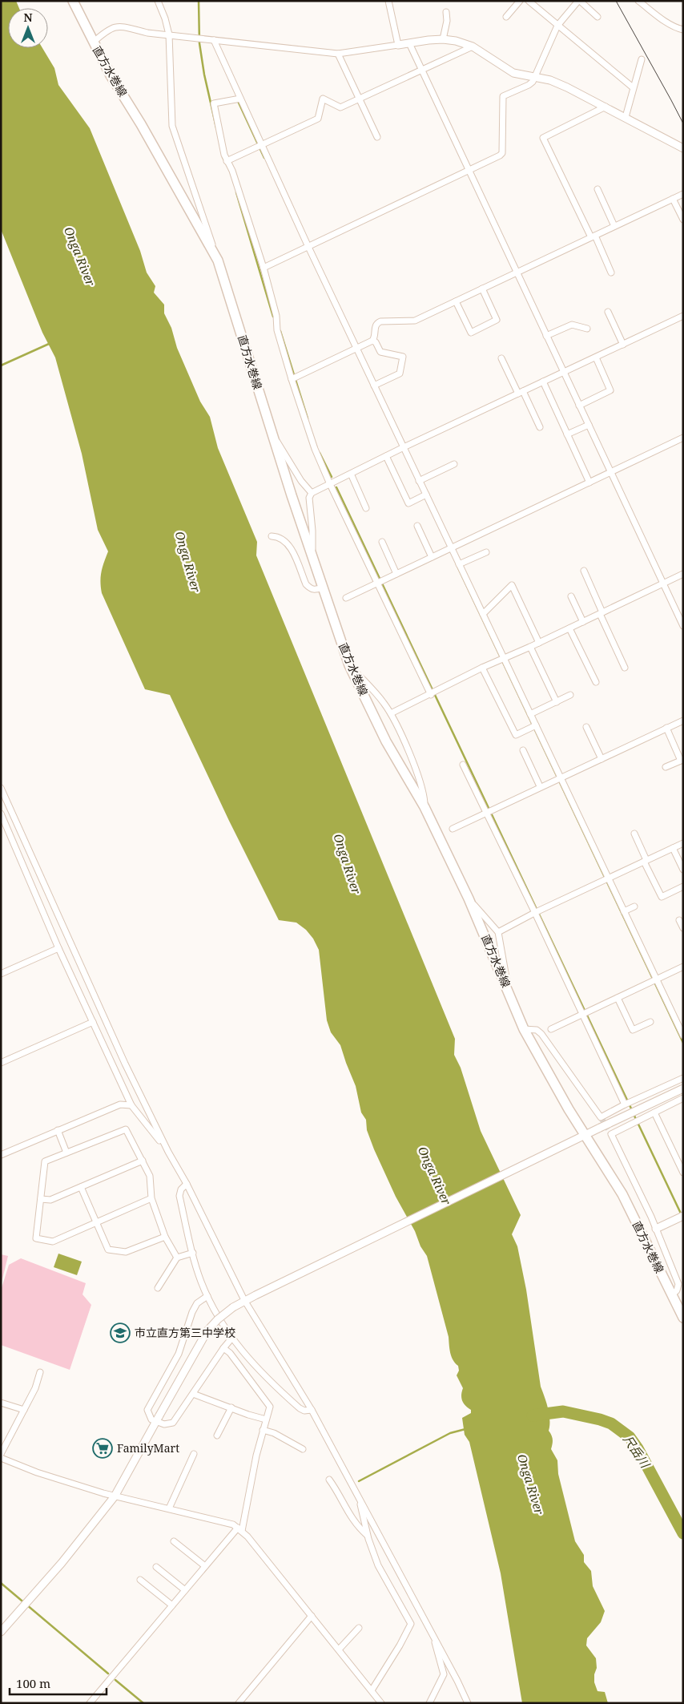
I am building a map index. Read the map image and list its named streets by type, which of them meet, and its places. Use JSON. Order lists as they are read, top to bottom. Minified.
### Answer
{"streets":{"main road":["直方水巻線"]},"water":["Onga River","尺岳川"],"places":{"school or university":["市立直方第三中学校"],"supermarket":["FamilyMart"]},"scale_bar":"100 m","north":"top"}
